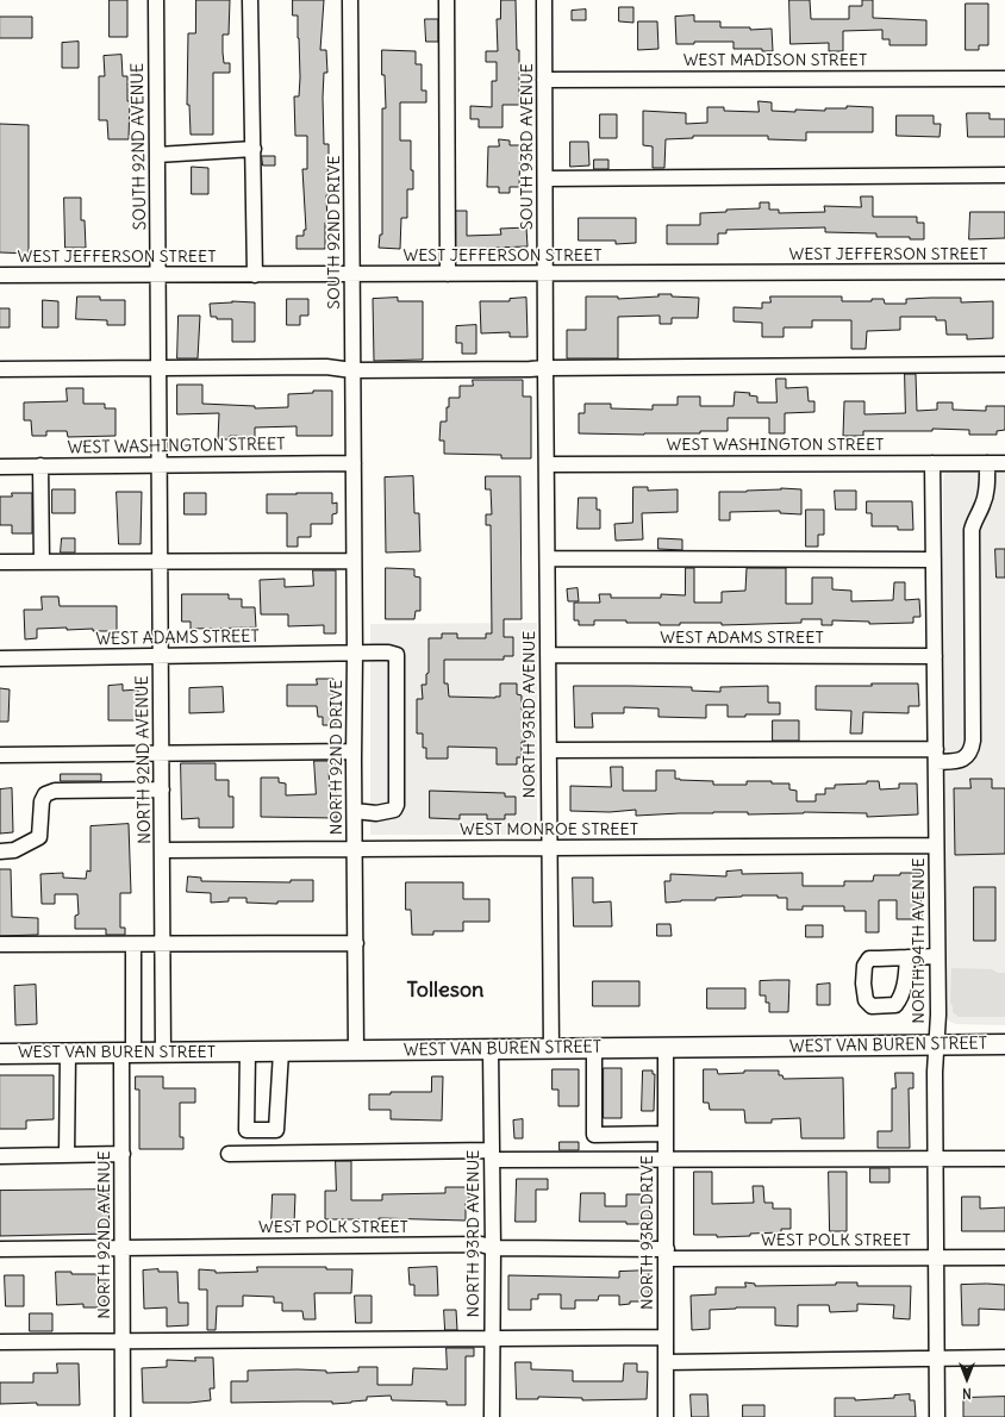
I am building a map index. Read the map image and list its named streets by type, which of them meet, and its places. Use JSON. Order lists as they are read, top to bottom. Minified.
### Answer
{"streets":{"main road":["WEST VAN BUREN STREET"],"street":["WEST MADISON STREET","SOUTH 92ND AVENUE","SOUTH 93RD AVENUE","SOUTH 92ND DRIVE","WEST JEFFERSON STREET","WEST WASHINGTON STREET","WEST ADAMS STREET","NORTH 93RD AVENUE","NORTH 92ND DRIVE","NORTH 92ND AVENUE","WEST MONROE STREET","NORTH 94TH AVENUE","WEST POLK STREET","NORTH 93RD DRIVE"]},"crossings":[["WEST MADISON STREET","SOUTH 93RD AVENUE"],["SOUTH 92ND AVENUE","WEST JEFFERSON STREET"],["SOUTH 92ND AVENUE","WEST WASHINGTON STREET"],["SOUTH 92ND AVENUE","NORTH 92ND AVENUE"],["SOUTH 93RD AVENUE","WEST JEFFERSON STREET"],["SOUTH 93RD AVENUE","WEST WASHINGTON STREET"],["SOUTH 93RD AVENUE","NORTH 93RD AVENUE"],["SOUTH 92ND DRIVE","WEST JEFFERSON STREET"],["SOUTH 92ND DRIVE","WEST WASHINGTON STREET"],["SOUTH 92ND DRIVE","NORTH 92ND DRIVE"],["WEST WASHINGTON STREET","NORTH 93RD AVENUE"],["WEST WASHINGTON STREET","NORTH 92ND DRIVE"],["WEST WASHINGTON STREET","NORTH 92ND AVENUE"],["WEST WASHINGTON STREET","NORTH 94TH AVENUE"],["WEST ADAMS STREET","NORTH 93RD AVENUE"],["WEST ADAMS STREET","NORTH 92ND DRIVE"],["WEST ADAMS STREET","NORTH 92ND AVENUE"],["WEST ADAMS STREET","NORTH 94TH AVENUE"],["NORTH 93RD AVENUE","WEST MONROE STREET"],["NORTH 93RD AVENUE","WEST VAN BUREN STREET"],["NORTH 93RD AVENUE","WEST POLK STREET"],["NORTH 92ND DRIVE","WEST MONROE STREET"],["NORTH 92ND DRIVE","WEST VAN BUREN STREET"],["NORTH 92ND AVENUE","WEST MONROE STREET"],["NORTH 92ND AVENUE","WEST VAN BUREN STREET"],["NORTH 92ND AVENUE","WEST POLK STREET"],["WEST MONROE STREET","NORTH 94TH AVENUE"],["NORTH 94TH AVENUE","WEST VAN BUREN STREET"],["NORTH 94TH AVENUE","WEST POLK STREET"],["WEST VAN BUREN STREET","NORTH 93RD DRIVE"],["WEST POLK STREET","NORTH 93RD DRIVE"]],"districts":["Tolleson"],"north":"bottom"}
